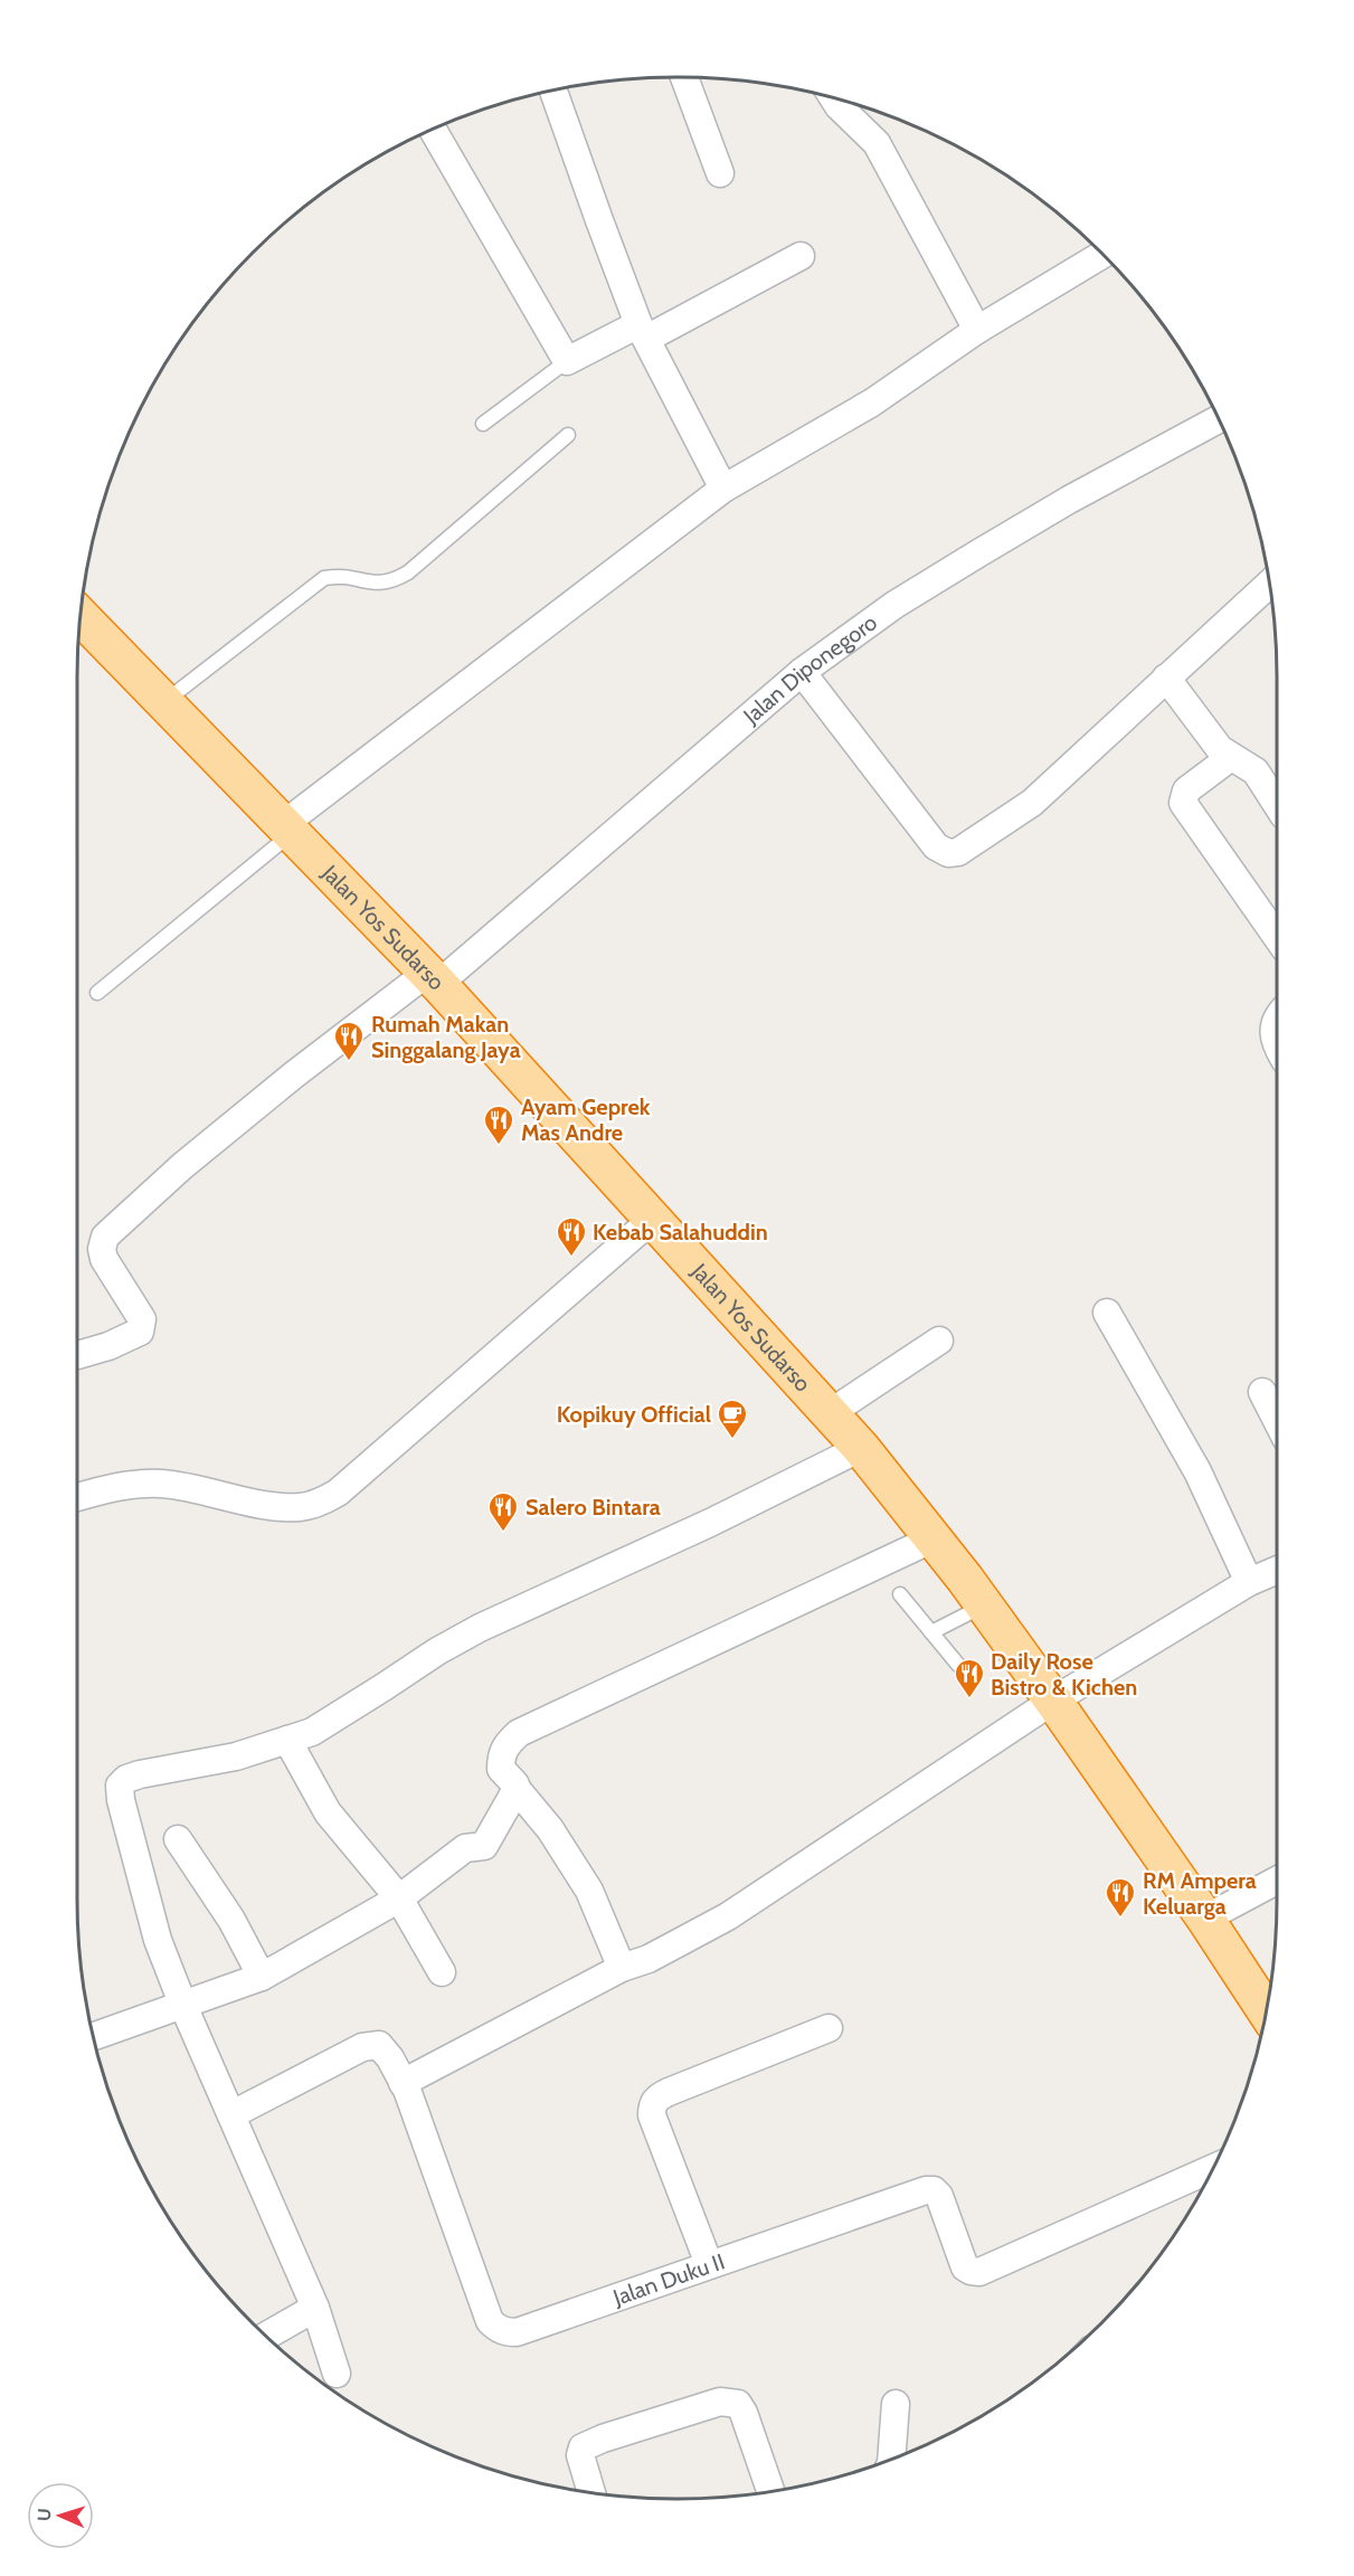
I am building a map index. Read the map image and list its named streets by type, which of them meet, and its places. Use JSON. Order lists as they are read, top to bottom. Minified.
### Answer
{"streets":{"highway":["Jalan Yos Sudarso"],"street":["Jalan Diponegoro","Jalan Duku II"]},"crossings":[["Jalan Diponegoro","Jalan Yos Sudarso"]],"places":{"restaurant":["Rumah Makan Singgalang Jaya","Ayam Geprek Mas Andre","Kebab Salahuddin","Salero Bintara","Daily Rose Bistro & Kichen","RM Ampera Keluarga"],"cafe":["Kopikuy Official"]},"north":"left"}
